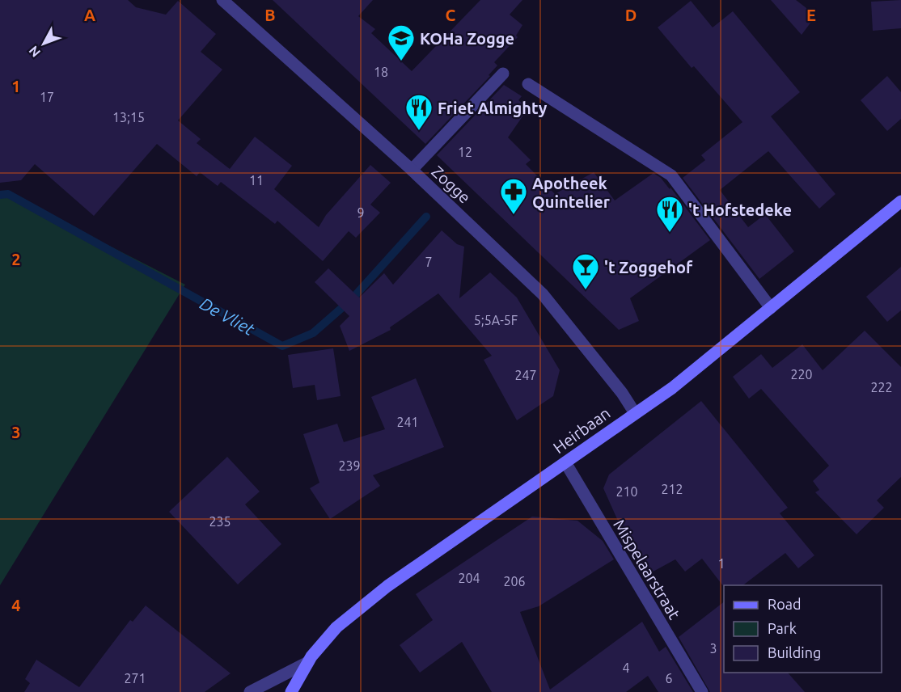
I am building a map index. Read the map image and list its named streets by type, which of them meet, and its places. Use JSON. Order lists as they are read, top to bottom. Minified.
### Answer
{"streets":{"main road":["Heirbaan"],"street":["Zogge","Mispelaarstraat"]},"crossings":[["Zogge","Heirbaan"],["Heirbaan","Mispelaarstraat"]],"water":["De Vliet"],"places":{"school or university":["KOHa Zogge"],"restaurant":["Friet Almighty","'t Hofstedeke"],"pharmacy":["Apotheek Quintelier"],"bar":["'t Zoggehof"]},"house_numbers":["18","17","13;15","12","11","9","7","5;5A-5F","220","247","222","241","239","212","210","235","1","204","206","3","4","271","6"],"legend":["Road","Park","Building"],"north":"bottom left","grid":{"columns":["A","B","C","D","E"],"rows":["1","2","3","4"]}}
